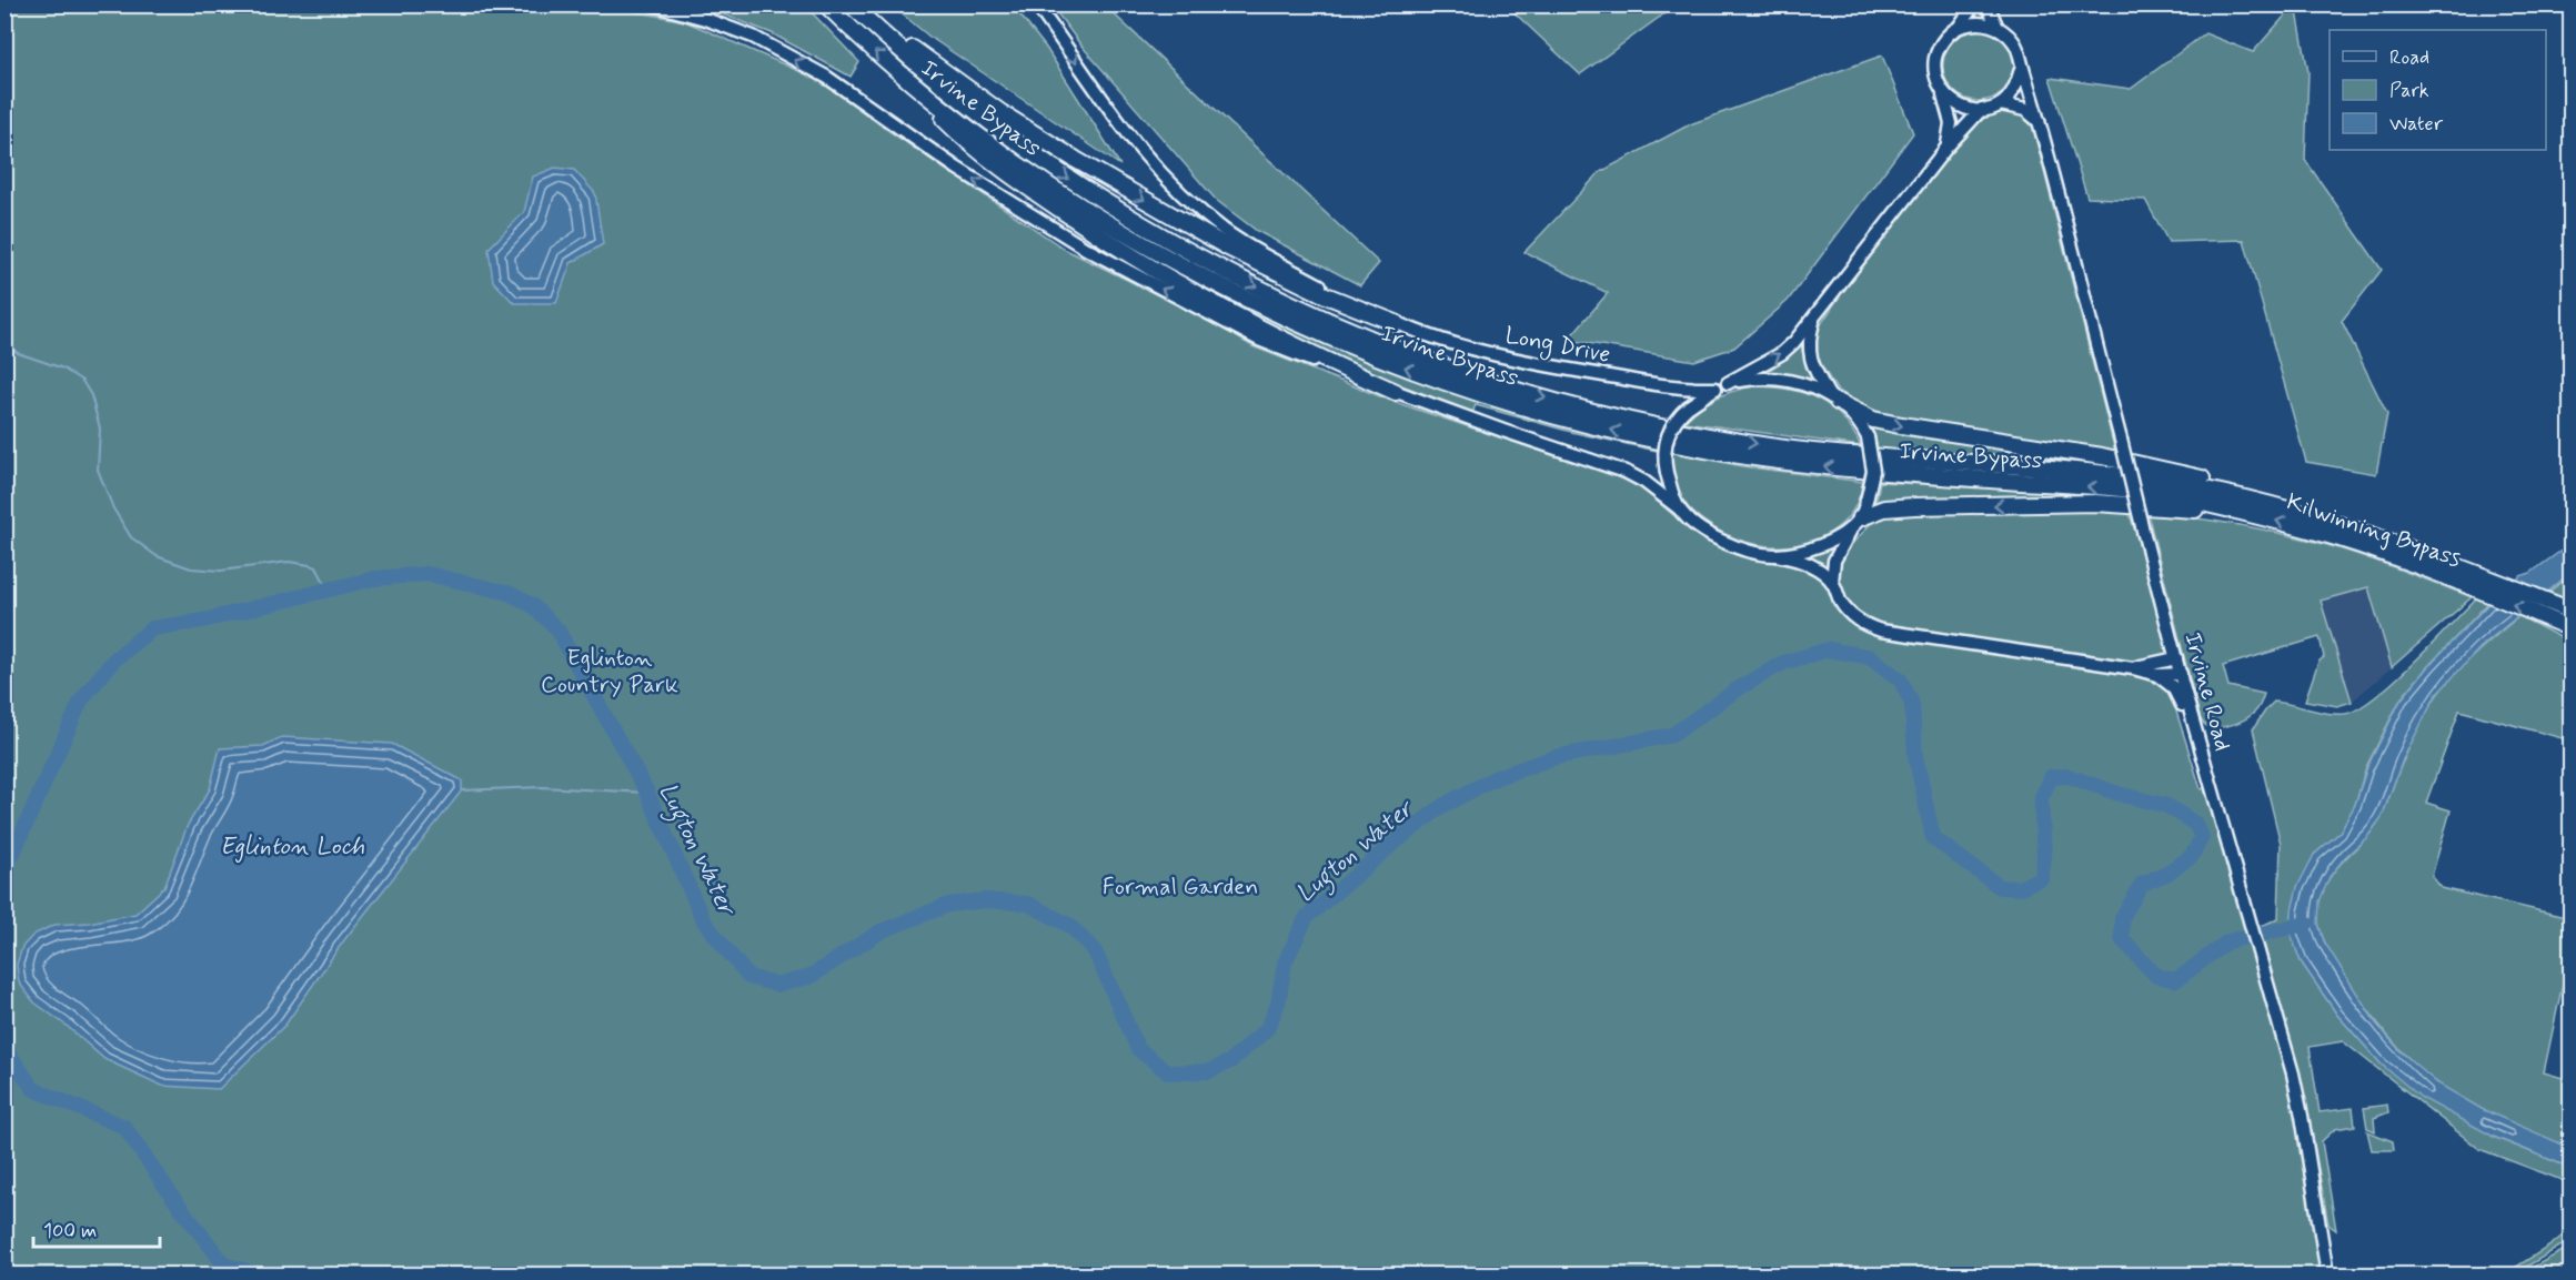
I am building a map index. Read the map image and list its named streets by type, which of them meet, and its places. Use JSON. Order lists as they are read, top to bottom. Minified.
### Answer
{"streets":{"highway":["Irvine Bypass","Kilwinning Bypass"],"main road":["Long Drive","Irvine Road"]},"crossings":[["Irvine Bypass","Kilwinning Bypass"]],"water":["Eglinton Loch","Lugton Water"],"parks":["Eglinton Country Park","Formal Garden"],"legend":["Road","Park","Water"],"scale_bar":"100 m"}
